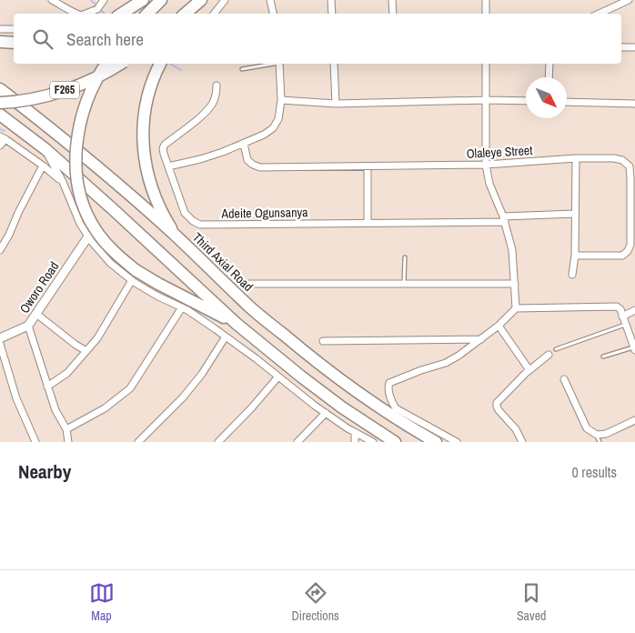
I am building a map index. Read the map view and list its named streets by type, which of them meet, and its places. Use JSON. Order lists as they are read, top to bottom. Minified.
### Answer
{"streets":{"highway":["F265","Third Axial Road"],"street":["Olaleye Street","Adeite Ogunsanya","Oworo Road"]},"north":"bottom right","page":{"search":"Search here","heading":["Nearby","0 results"],"nav":["Map","Directions","Saved"]}}
